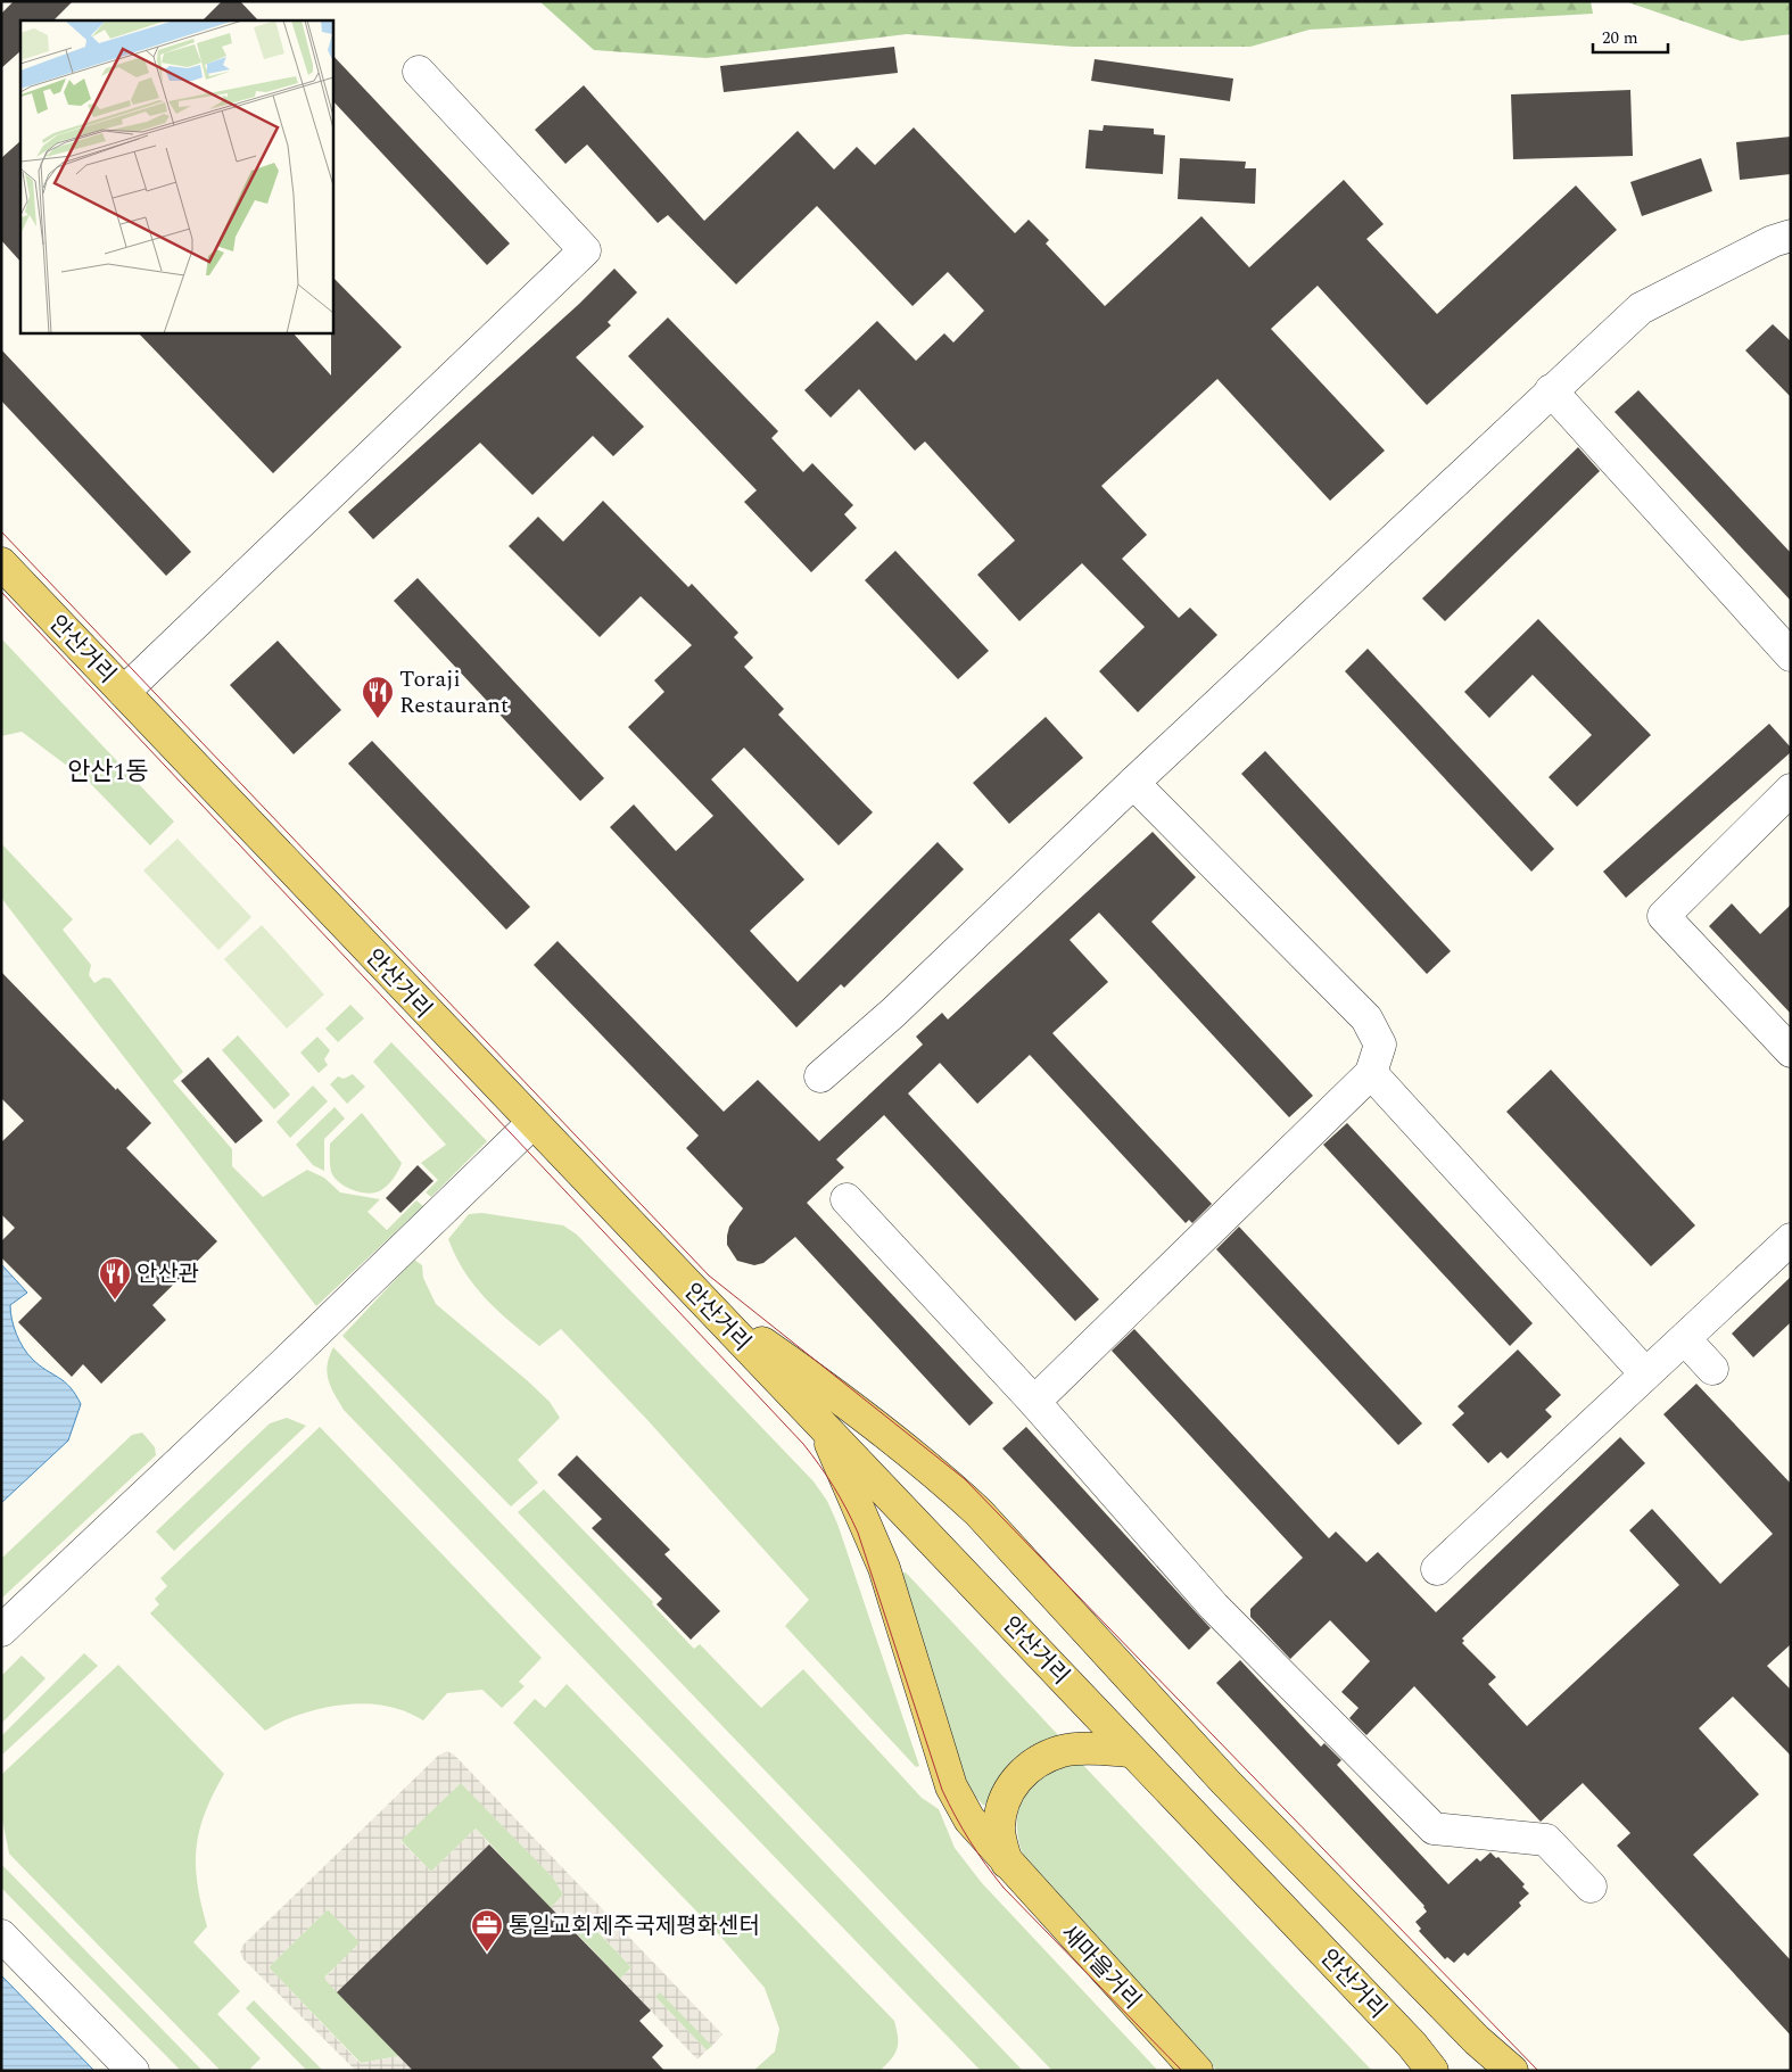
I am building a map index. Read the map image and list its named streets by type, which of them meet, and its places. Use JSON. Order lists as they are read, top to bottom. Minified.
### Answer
{"streets":{"main road":["안산거리","새마을거리"]},"crossings":[["안산거리","새마을거리"]],"districts":["안산1동"],"places":{"restaurant":["Toraji Restaurant","안산관"],"office":["통일교회제주국제평화센터"]},"scale_bar":"20 m"}
